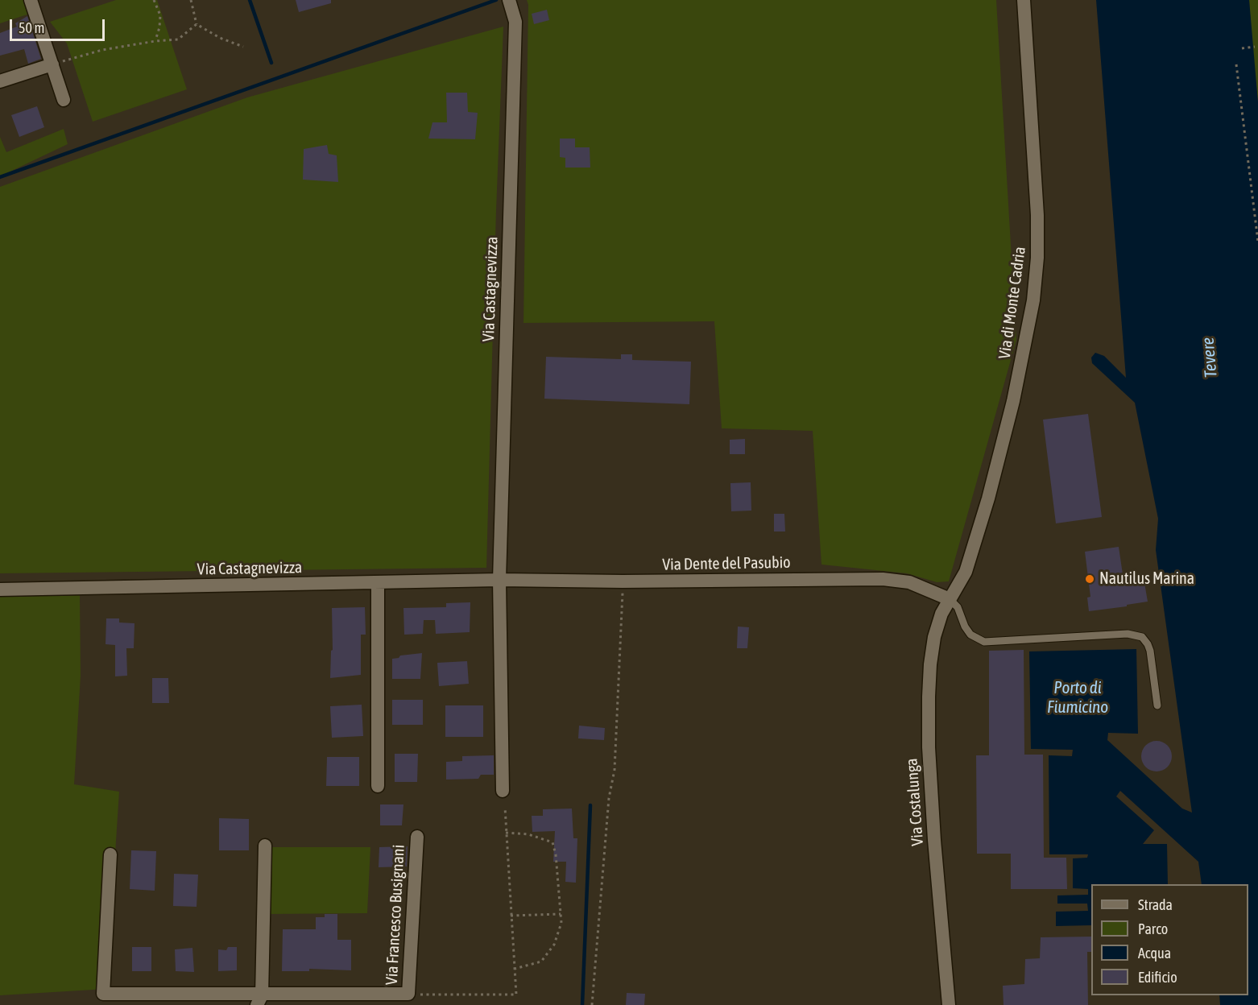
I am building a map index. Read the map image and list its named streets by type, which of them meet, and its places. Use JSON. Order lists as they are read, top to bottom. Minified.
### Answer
{"streets":{"street":["Via Castagnevizza","Via di Monte Cadria","Via Dente del Pasubio","Via Costalunga","Via Francesco Busignani"]},"crossings":[["Via Castagnevizza","Via Dente del Pasubio"],["Via di Monte Cadria","Via Dente del Pasubio"],["Via di Monte Cadria","Via Costalunga"],["Via Dente del Pasubio","Via Costalunga"]],"water":["Tevere","Porto di Fiumicino"],"places":["Nautilus Marina"],"legend":["Strada","Parco","Acqua","Edificio"],"scale_bar":"50 m"}
